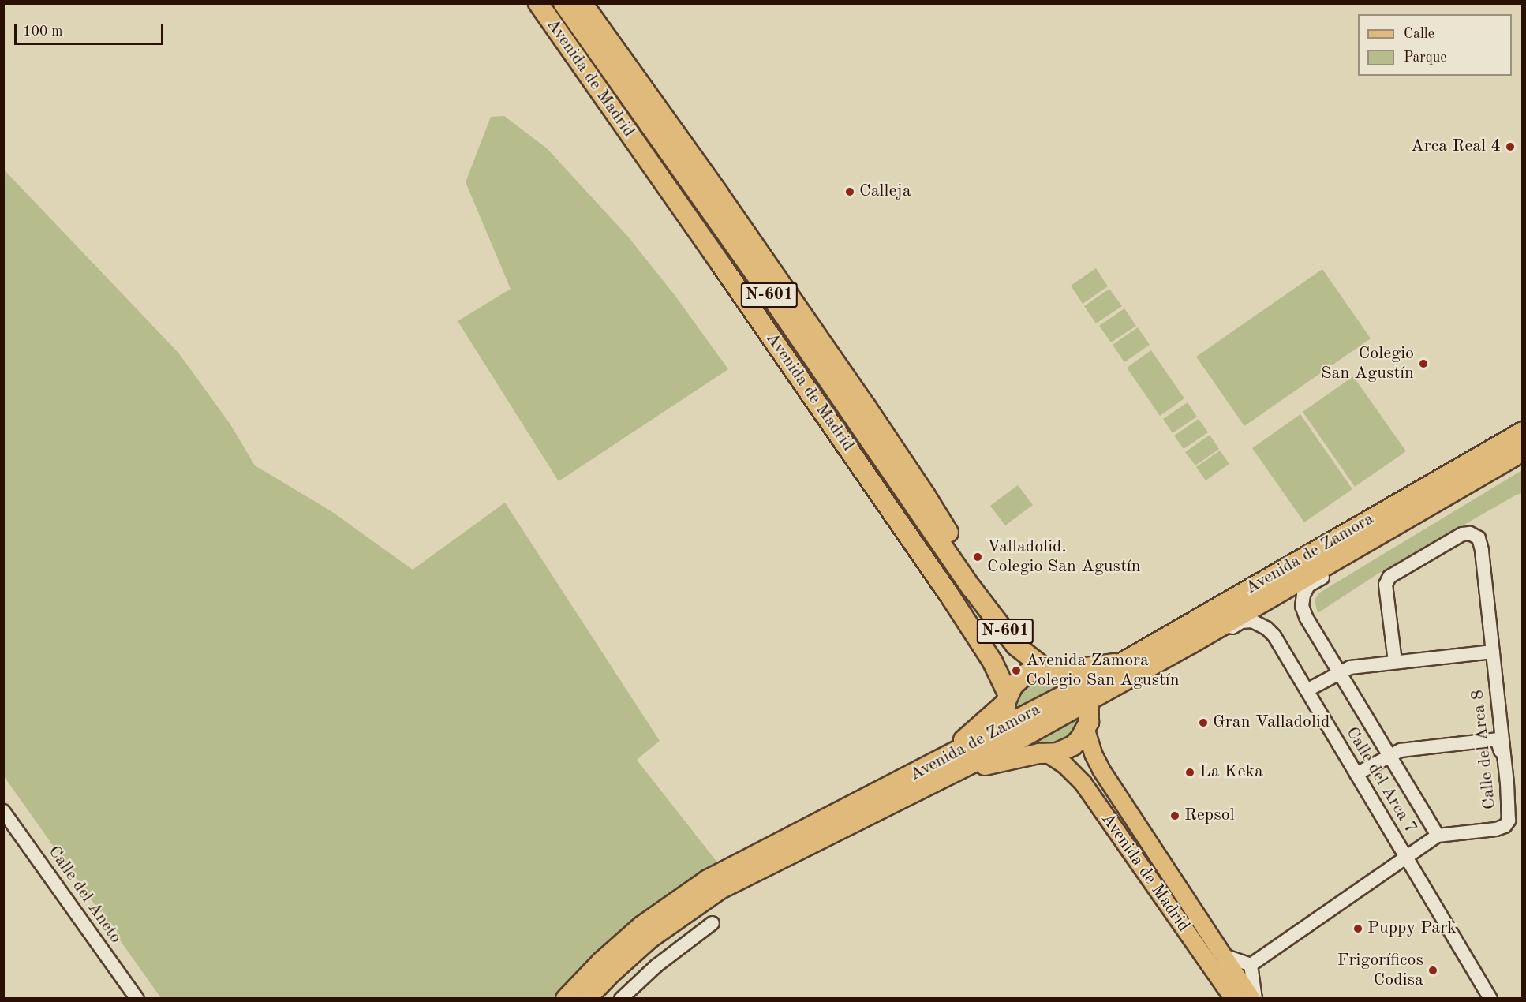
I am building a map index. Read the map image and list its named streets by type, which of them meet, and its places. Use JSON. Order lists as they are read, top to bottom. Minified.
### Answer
{"streets":{"highway":["Avenida de Madrid","N-601","Avenida de Zamora"],"street":["Calle del Arca 8","Calle del Arca 7","Calle del Aneto"]},"crossings":[["Avenida de Madrid","Avenida de Zamora"],["Avenida de Zamora","Calle del Arca 7"],["Calle del Arca 8","Calle del Arca 7"]],"places":["Arca Real 4","Calleja","Colegio San Agustín","Valladolid. Colegio San Agustín","Avenida Zamora Colegio San Agustín","Gran Valladolid","La Keka","Repsol","Puppy Park","Frigoríficos Codisa"],"legend":["Calle","Parque"],"scale_bar":"100 m"}
